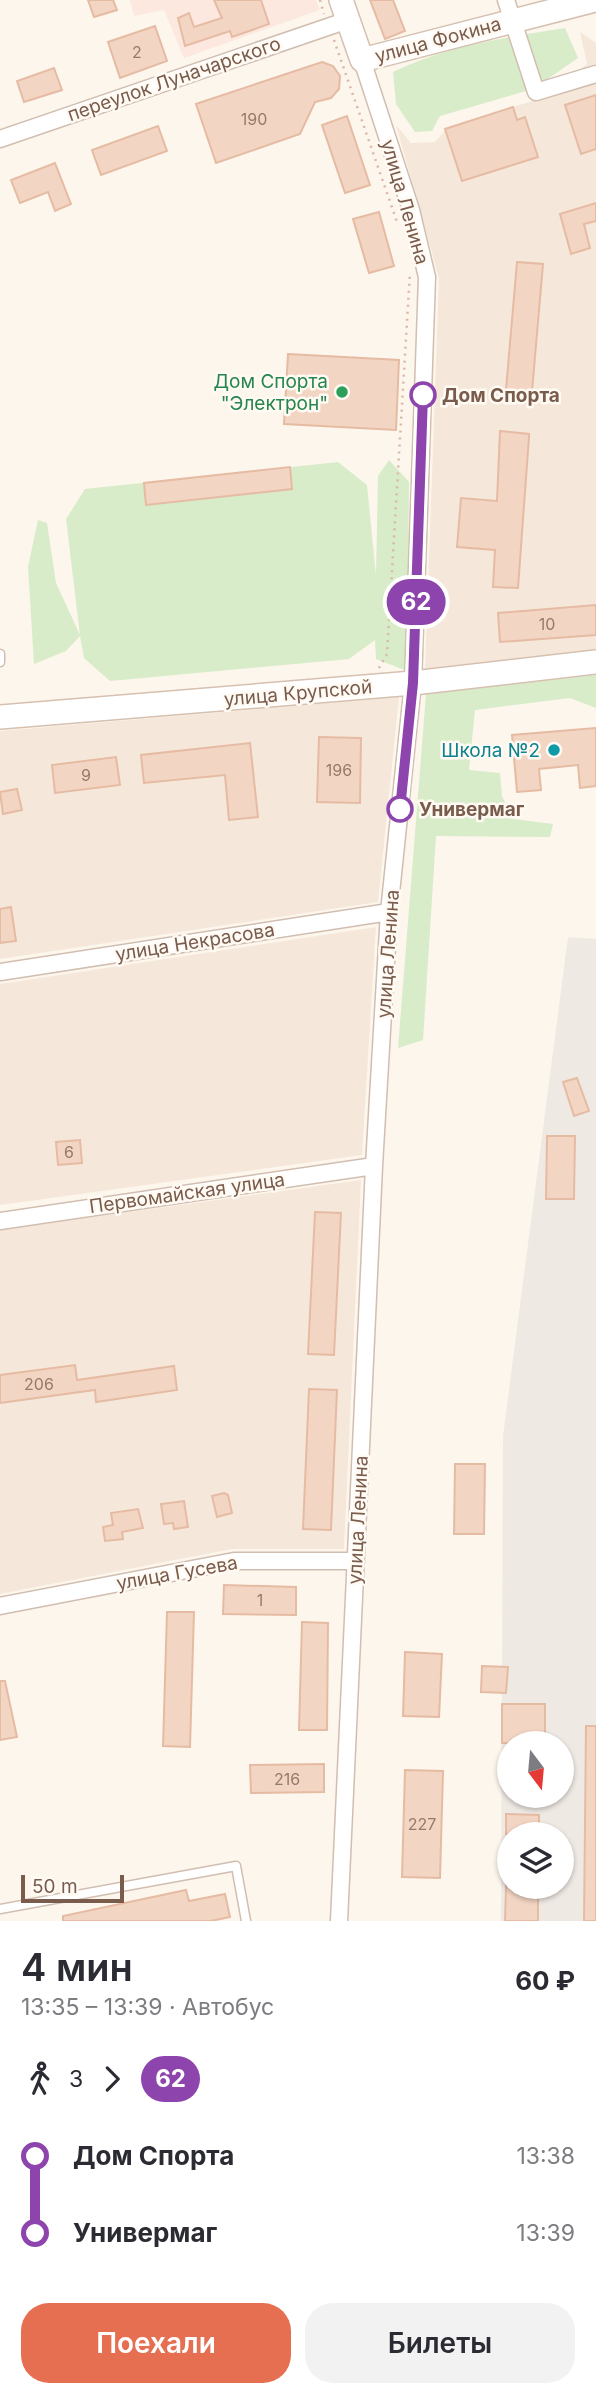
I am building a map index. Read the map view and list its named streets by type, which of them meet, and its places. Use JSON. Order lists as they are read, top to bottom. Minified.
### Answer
{"streets":{"street":["улица Фокина","переулок Луначарского","улица Ленина","улица Крупской","улица Некрасова","Первомайская улица","улица Гусева"]},"crossings":[["улица Фокина","улица Ленина"],["переулок Луначарского","улица Ленина"],["улица Ленина","улица Крупской"],["улица Ленина","улица Некрасова"],["улица Ленина","Первомайская улица"],["улица Ленина","улица Гусева"]],"places":["Дом Спорта \"Электрон\"","Дом Спорта","Школа №2","Универмаг"],"lines":["bus line 62"],"house_numbers":["2","190","10","196","9","6","206","1","216","227"],"scale_bar":"50 m","north":"bottom","page":{"on_map":"62","scale":"50 m","heading":["4 мин","13:35 – 13:39 · Автобус","60 ₽"],"legs":["3","62"],"list":[{"name":"Дом Спорта","value":"13:38"},{"name":"Универмаг","value":"13:39"}],"buttons":["Поехали","Билеты"]}}
